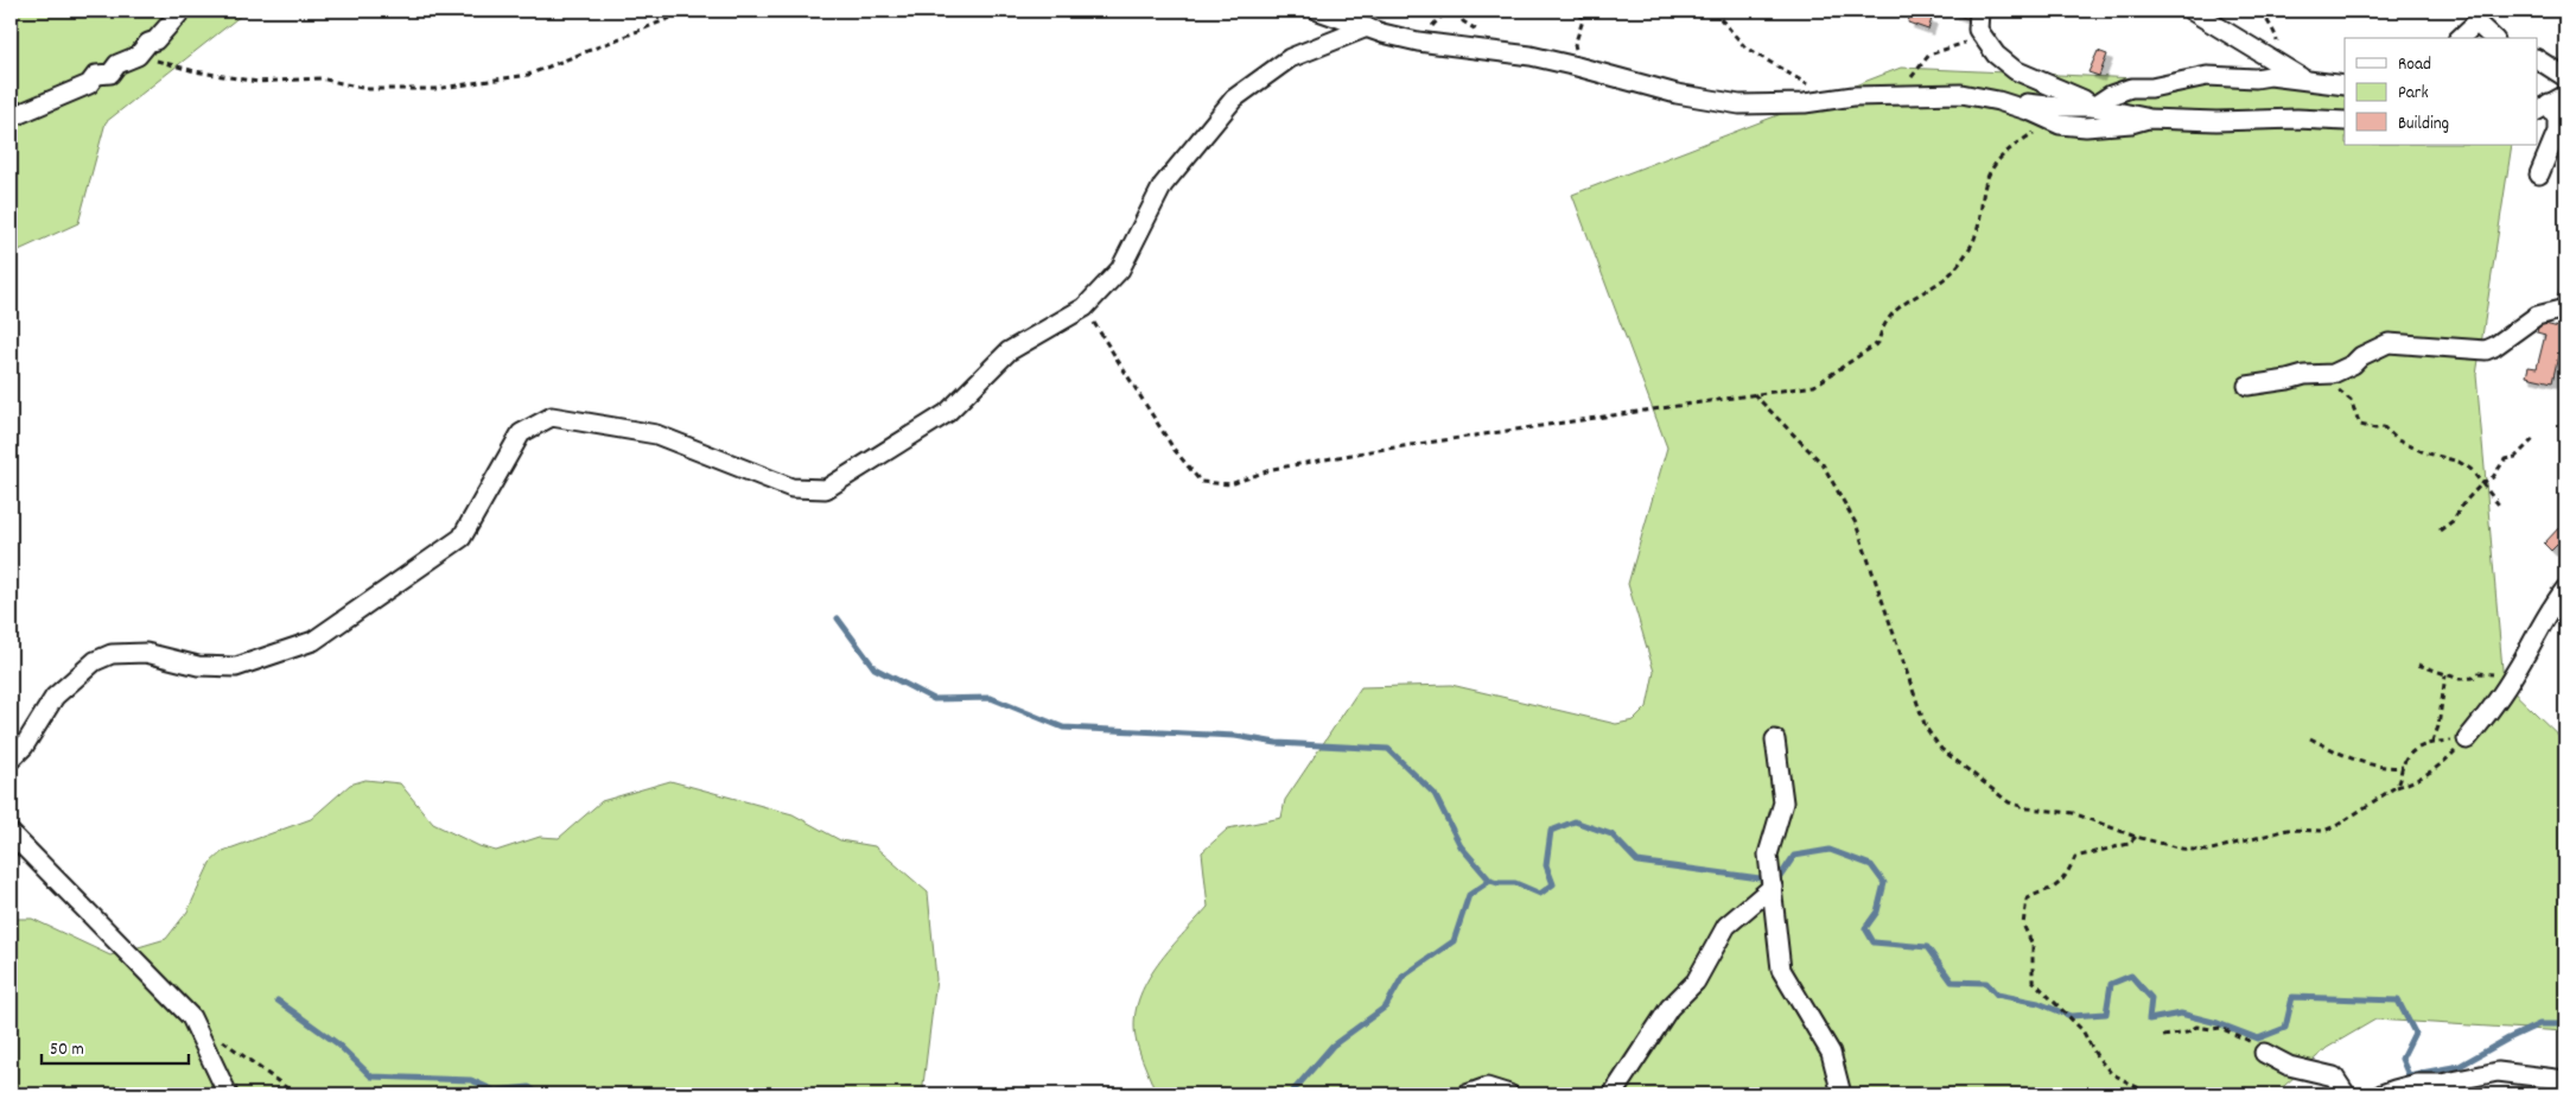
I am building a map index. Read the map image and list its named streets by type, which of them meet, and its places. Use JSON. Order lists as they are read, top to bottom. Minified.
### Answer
{"legend":["Road","Park","Building"],"scale_bar":"50 m"}
